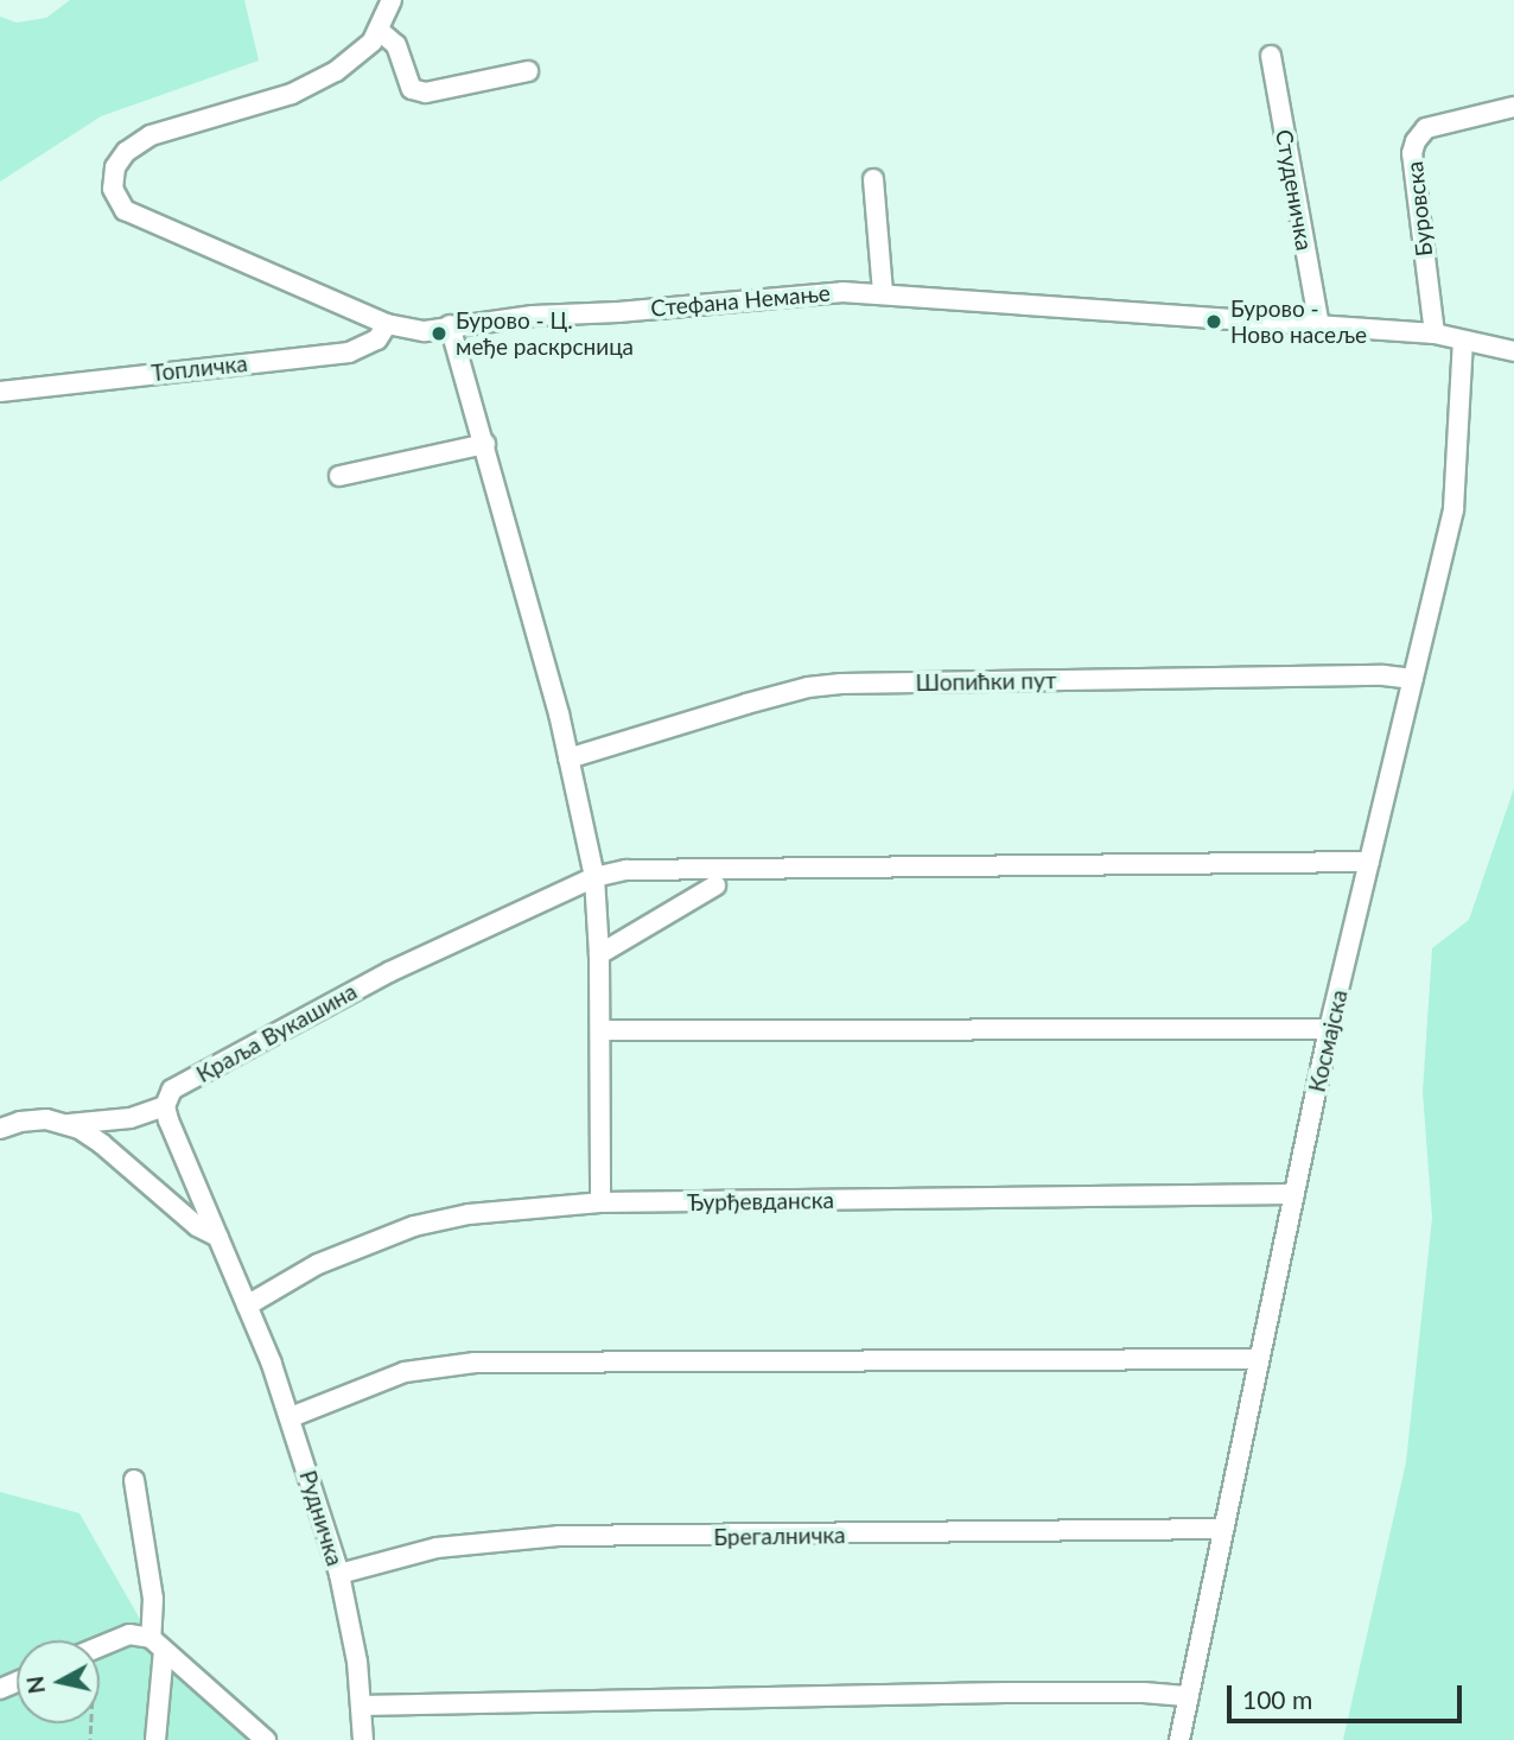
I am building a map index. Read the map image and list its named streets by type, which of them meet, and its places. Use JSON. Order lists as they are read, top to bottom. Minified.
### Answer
{"streets":{"street":["Студеничка","Буровска","Стефана Немање","Топличка","Шопићки пут","Краља Вукашина","Космајска","Ђурђевданска","Рудничка","Брегалничка"]},"crossings":[["Студеничка","Стефана Немање"],["Буровска","Стефана Немање"],["Стефана Немање","Топличка"],["Стефана Немање","Космајска"],["Шопићки пут","Космајска"],["Краља Вукашина","Космајска"],["Космајска","Ђурђевданска"],["Космајска","Брегалничка"],["Ђурђевданска","Рудничка"],["Рудничка","Брегалничка"]],"places":["Бурово - Ново насеље","Бурово - Ц. међе раскрсница"],"scale_bar":"100 m","north":"left"}
